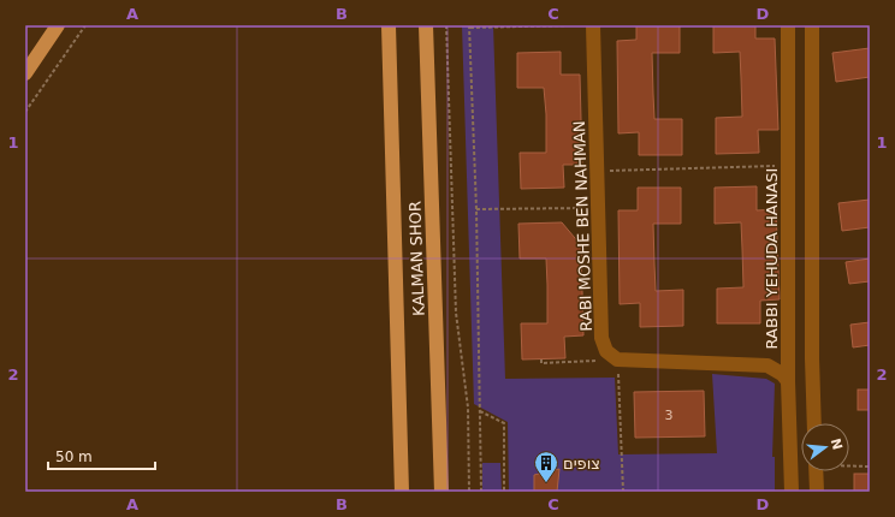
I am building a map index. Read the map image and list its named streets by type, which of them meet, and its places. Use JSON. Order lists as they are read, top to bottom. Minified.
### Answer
{"streets":{"main road":["KALMAN SHOR"],"street":["RABI MOSHE BEN NAHMAN","RABBI YEHUDA HANASI"]},"places":{"building":["צופים"]},"house_numbers":["3"],"scale_bar":"50 m","north":"right","grid":{"columns":["A","B","C","D"],"rows":["1","2"]}}
